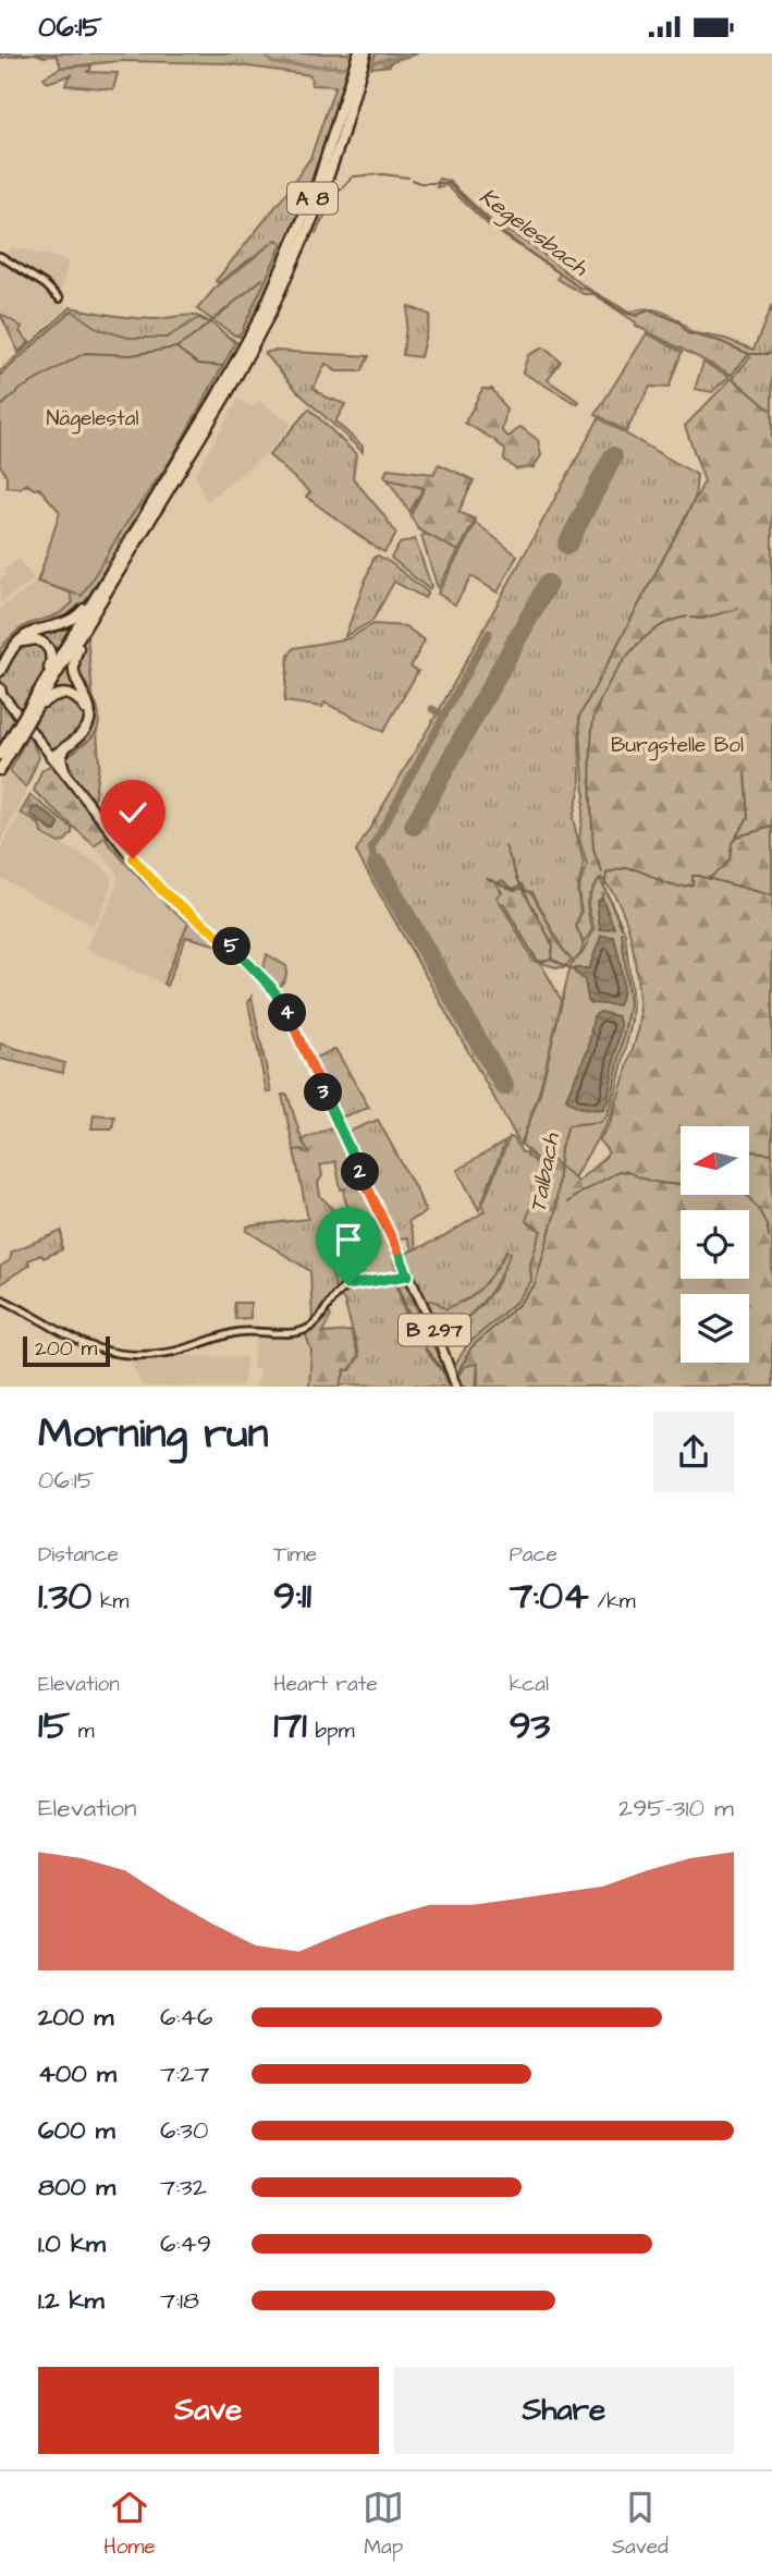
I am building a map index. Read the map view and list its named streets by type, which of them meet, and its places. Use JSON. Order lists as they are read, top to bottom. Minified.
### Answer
{"streets":{"highway":["A 8"],"main road":["B 297"]},"water":["Kegelesbach","Talbach"],"parks":["Nägelestal","Burgstelle Bol"],"scale_bar":"200 m","north":"left","page":{"status":"06:15","pins":["5","4","3","2"],"scale":"200 m","heading":["Morning run","06:15"],"stats":[["Distance","1.30 km"],["Time","9:11"],["Pace","7:04 /km"],["Elevation","15 m"],["Heart rate","171 bpm"],["kcal","93"]],"chart":["Elevation","295–310 m"],"list":[{"name":"200 m","note":"6:46"},{"name":"400 m","note":"7:27"},{"name":"600 m","note":"6:30"},{"name":"800 m","note":"7:32"},{"name":"1.0 km","note":"6:49"},{"name":"1.2 km","note":"7:18"}],"buttons":["Save","Share"],"tabs":["Home","Map","Saved"]}}
